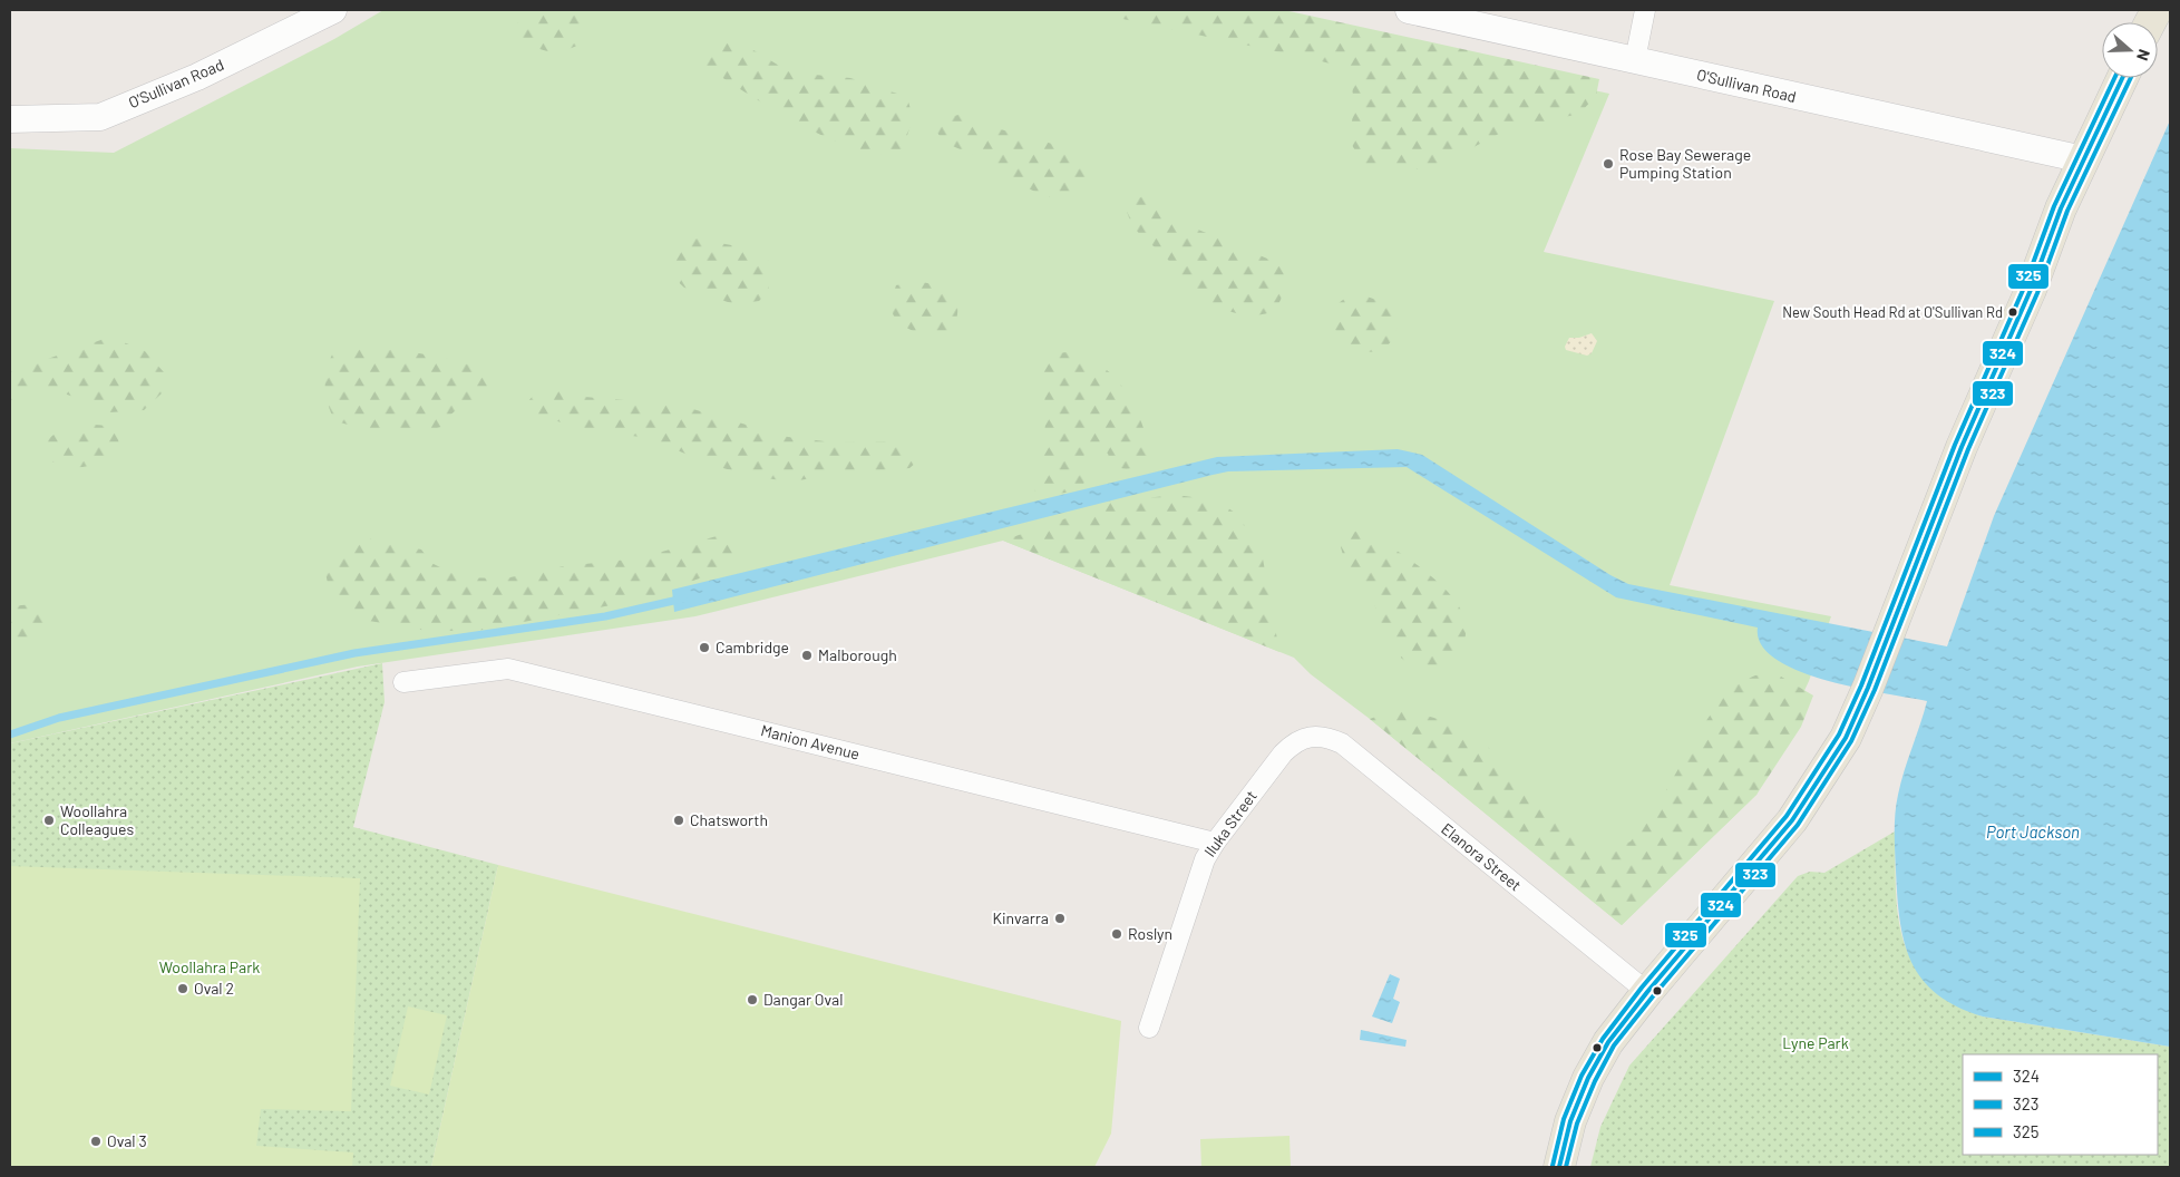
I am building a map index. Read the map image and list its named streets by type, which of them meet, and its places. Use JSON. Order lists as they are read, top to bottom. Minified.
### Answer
{"streets":{"main road":["O'Sullivan Road"],"street":["Manion Avenue","Iluka Street","Elanora Street"]},"crossings":[["Manion Avenue","Iluka Street"],["Iluka Street","Elanora Street"]],"water":["Port Jackson"],"parks":["Woollahra Park","Lyne Park"],"places":["Rose Bay Sewerage Pumping Station","New South Head Rd at O'Sullivan Rd","Cambridge","Malborough","Woollahra Colleagues","Chatsworth","Kinvarra","Roslyn","Oval 2","Dangar Oval","Oval 3"],"lines":["transit line 324","transit line 323","transit line 325"],"legend":["324","323","325"],"north":"right"}
